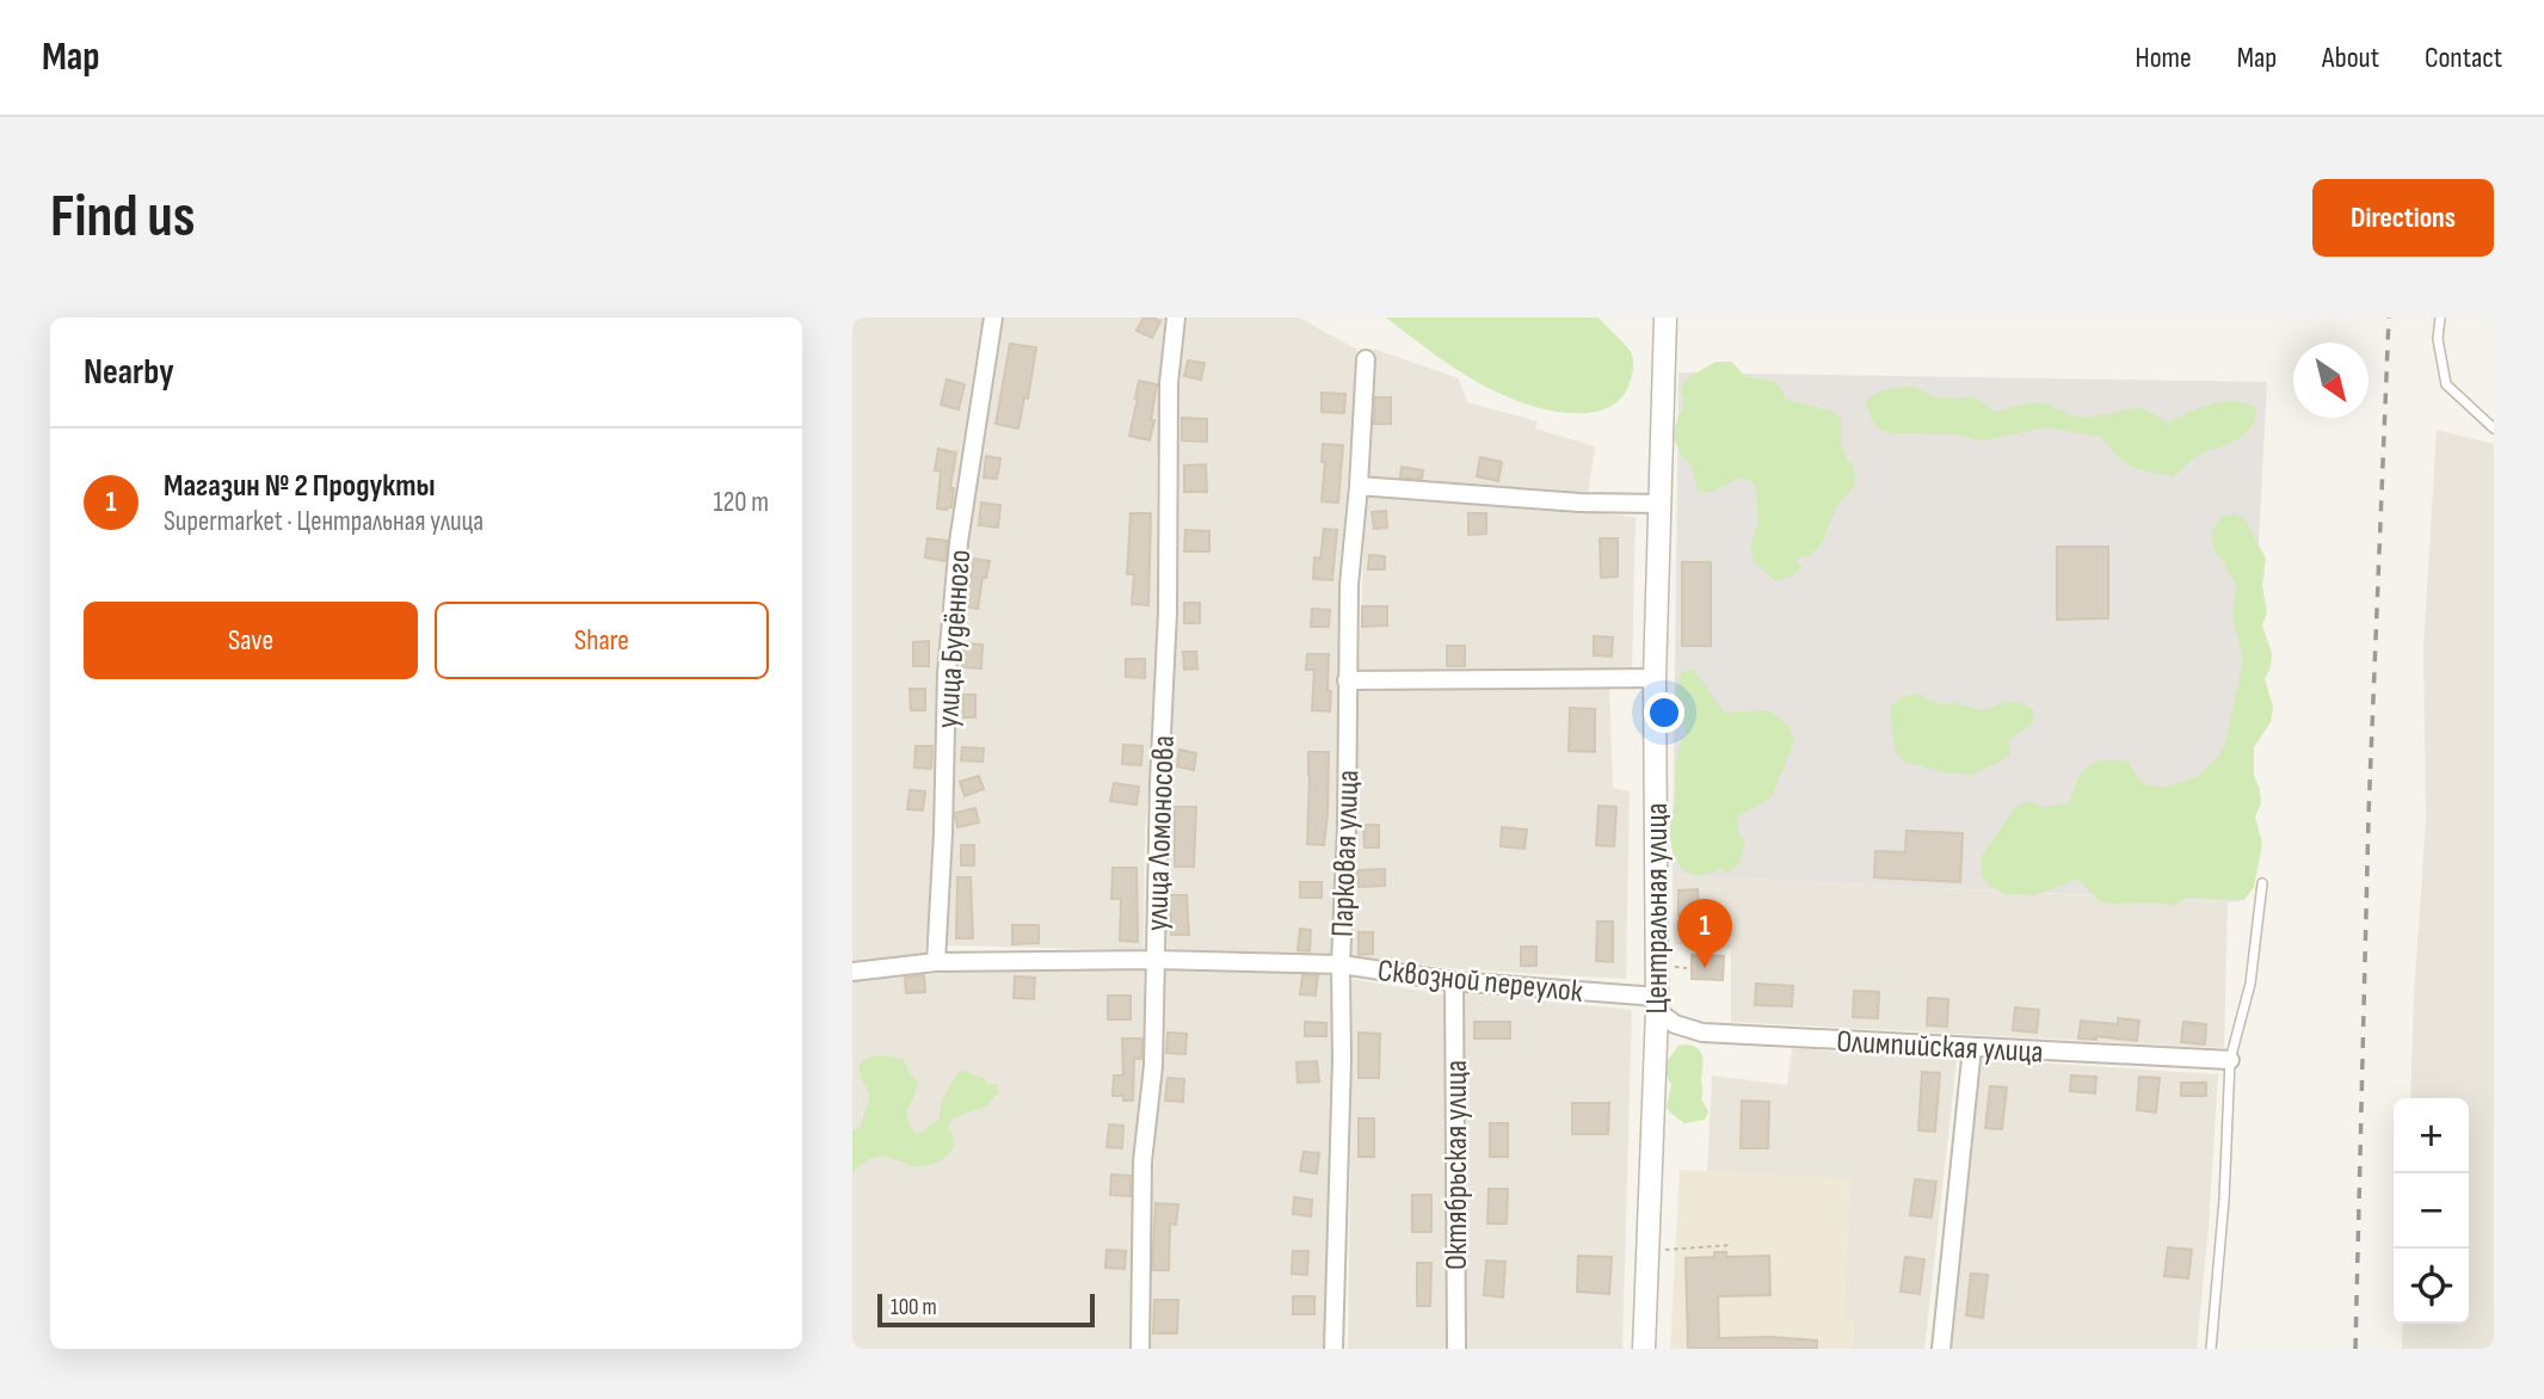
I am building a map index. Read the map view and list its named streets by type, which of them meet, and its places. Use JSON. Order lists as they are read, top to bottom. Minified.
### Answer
{"streets":{"street":["улица Будённого","улица Ломоносова","Парковая улица","Центральная улица","Сквозной переулок","Олимпийская улица","Октябрьская улица"]},"crossings":[["улица Будённого","Сквозной переулок"],["улица Ломоносова","Сквозной переулок"],["Парковая улица","Сквозной переулок"],["Центральная улица","Сквозной переулок"],["Центральная улица","Олимпийская улица"],["Сквозной переулок","Олимпийская улица"],["Сквозной переулок","Октябрьская улица"]],"scale_bar":"100 m","north":"bottom right","page":{"header":"Map","nav":["Home","Map","About","Contact"],"buttons":["Directions",["Save","Share"]],"title":"Find us","heading":"Nearby","list":[{"mark":"1","name":"Магазин № 2 Продукты","note":"Supermarket · Центральная улица","value":"120 m"}],"pins":"1","map_buttons":["+","−"],"scale":"100 m"}}
